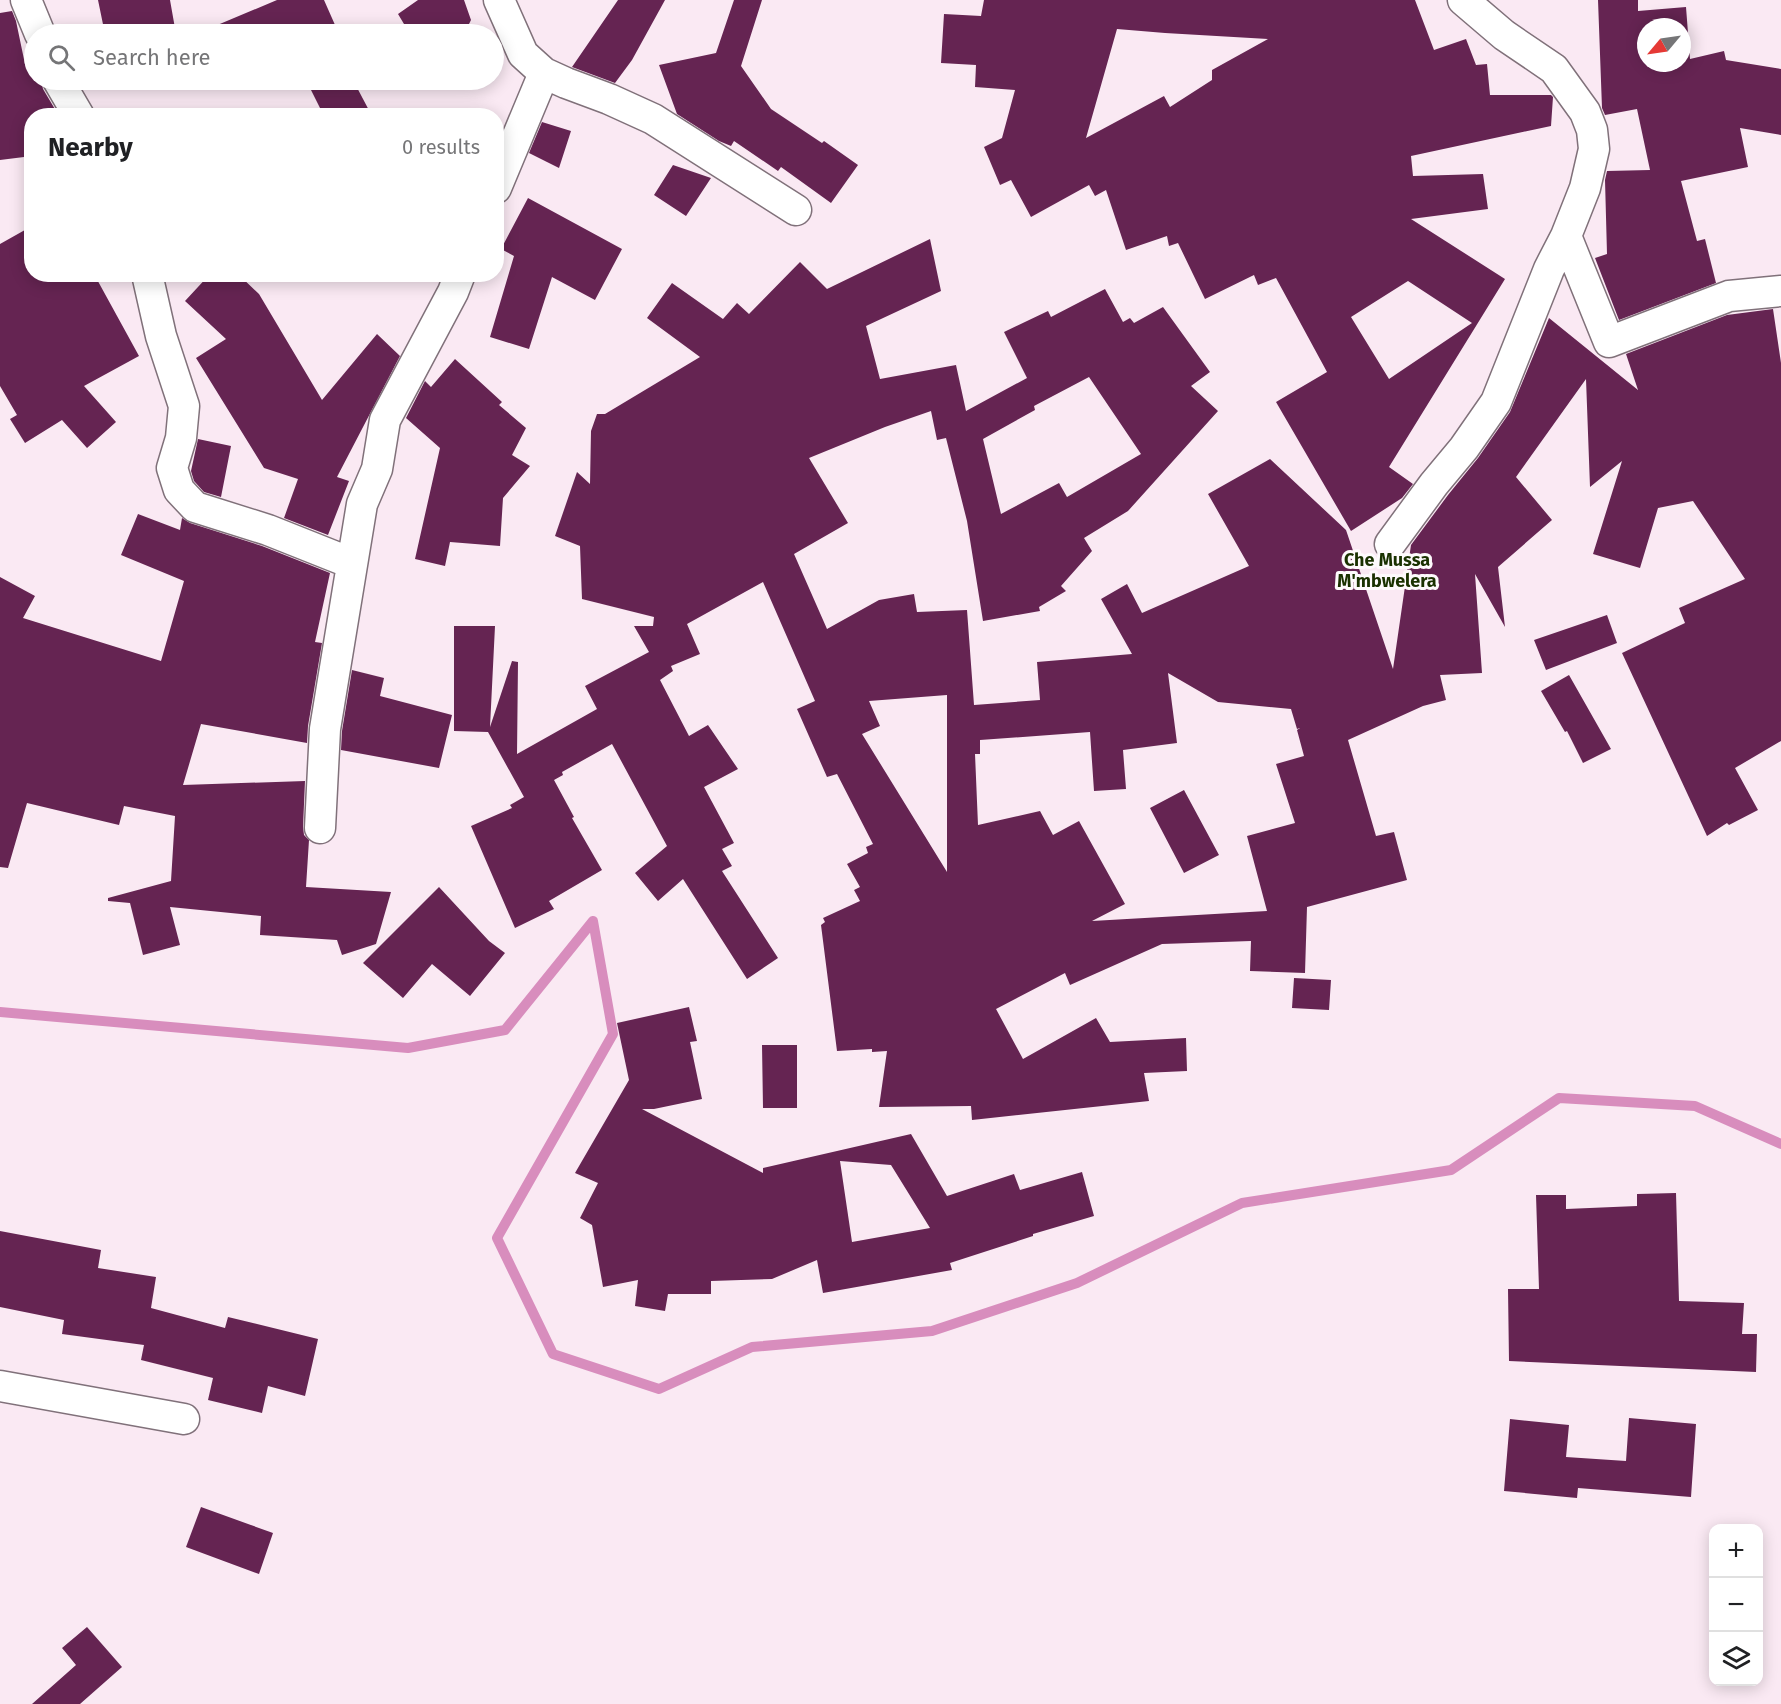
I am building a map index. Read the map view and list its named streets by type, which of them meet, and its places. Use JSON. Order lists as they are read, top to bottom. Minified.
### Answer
{"districts":["Che Mussa M'mbwelera"],"north":"bottom left","page":{"search":"Search here","heading":["Nearby","0 results"],"map_buttons":["+","−"]}}
